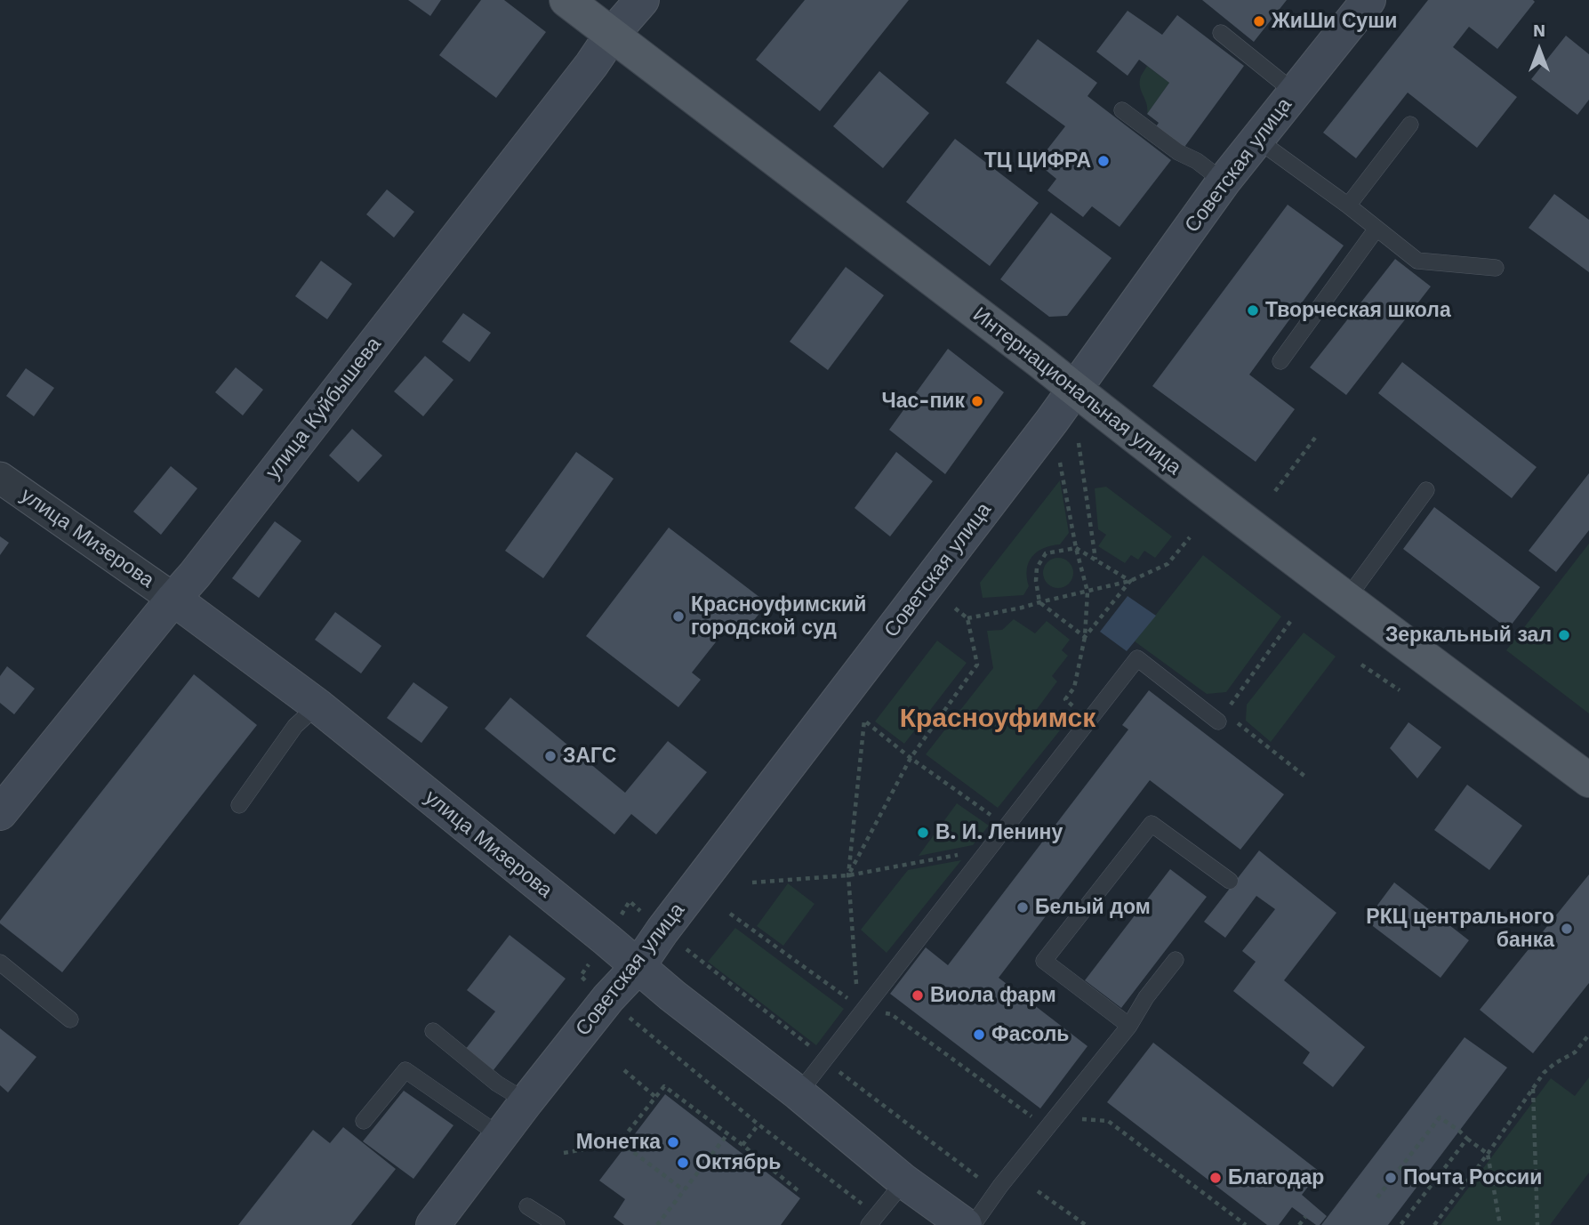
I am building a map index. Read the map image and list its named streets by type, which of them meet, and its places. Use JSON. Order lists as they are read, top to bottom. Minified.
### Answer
{"streets":{"main road":["Советская улица","Интернациональная улица","улица Куйбышева","улица Мизерова"]},"crossings":[["Советская улица","Интернациональная улица"],["Советская улица","улица Мизерова"],["Интернациональная улица","улица Куйбышева"],["улица Куйбышева","улица Мизерова"]],"districts":["Красноуфимск"],"places":["ЖиШи Суши","ТЦ ЦИФРА","Творческая школа","Час-пик","Красноуфимский городской суд","Зеркальный зал","ЗАГС","В. И. Ленину","Белый дом","РКЦ центрального банка","Виола фарм","Фасоль","Монетка","Октябрь","Благодар","Почта России"],"north":"top"}
